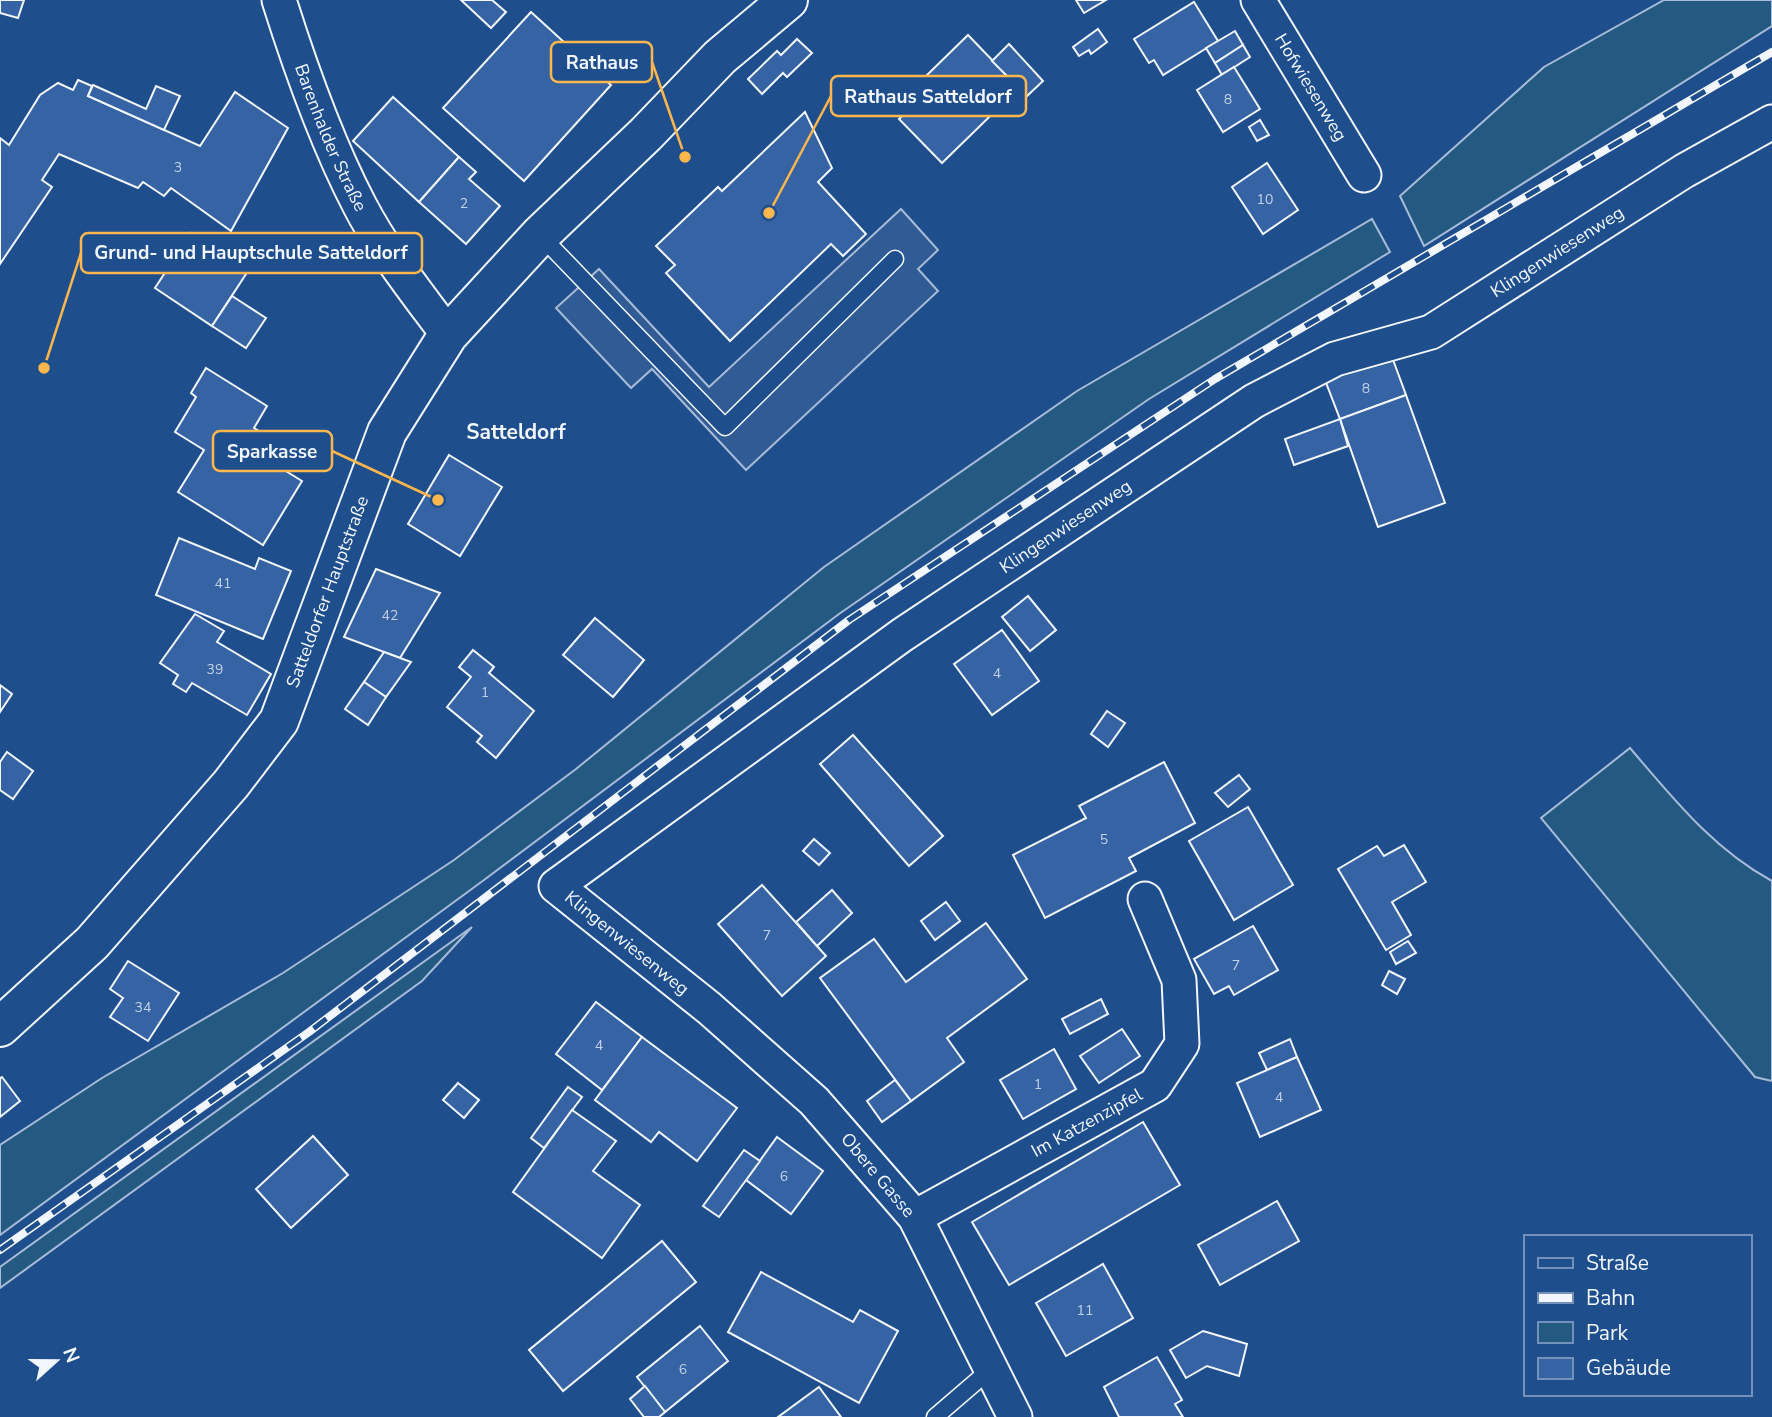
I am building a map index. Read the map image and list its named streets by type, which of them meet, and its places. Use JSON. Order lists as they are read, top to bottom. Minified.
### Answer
{"streets":{"street":["Hofwiesenweg","Barenhalder Straße","Klingenwiesenweg","Satteldorfer Hauptstraße","Im Katzenzipfel","Obere Gasse"]},"crossings":[["Barenhalder Straße","Satteldorfer Hauptstraße"],["Klingenwiesenweg","Obere Gasse"],["Im Katzenzipfel","Obere Gasse"]],"districts":["Satteldorf"],"places":["Rathaus","Rathaus Satteldorf","Grund- und Hauptschule Satteldorf","Sparkasse"],"house_numbers":["8","3","10","2","8","41","42","39","4","1","5","7","7","34","4","1","4","6","11","6"],"legend":["Straße","Bahn","Park","Gebäude"],"north":"right"}
